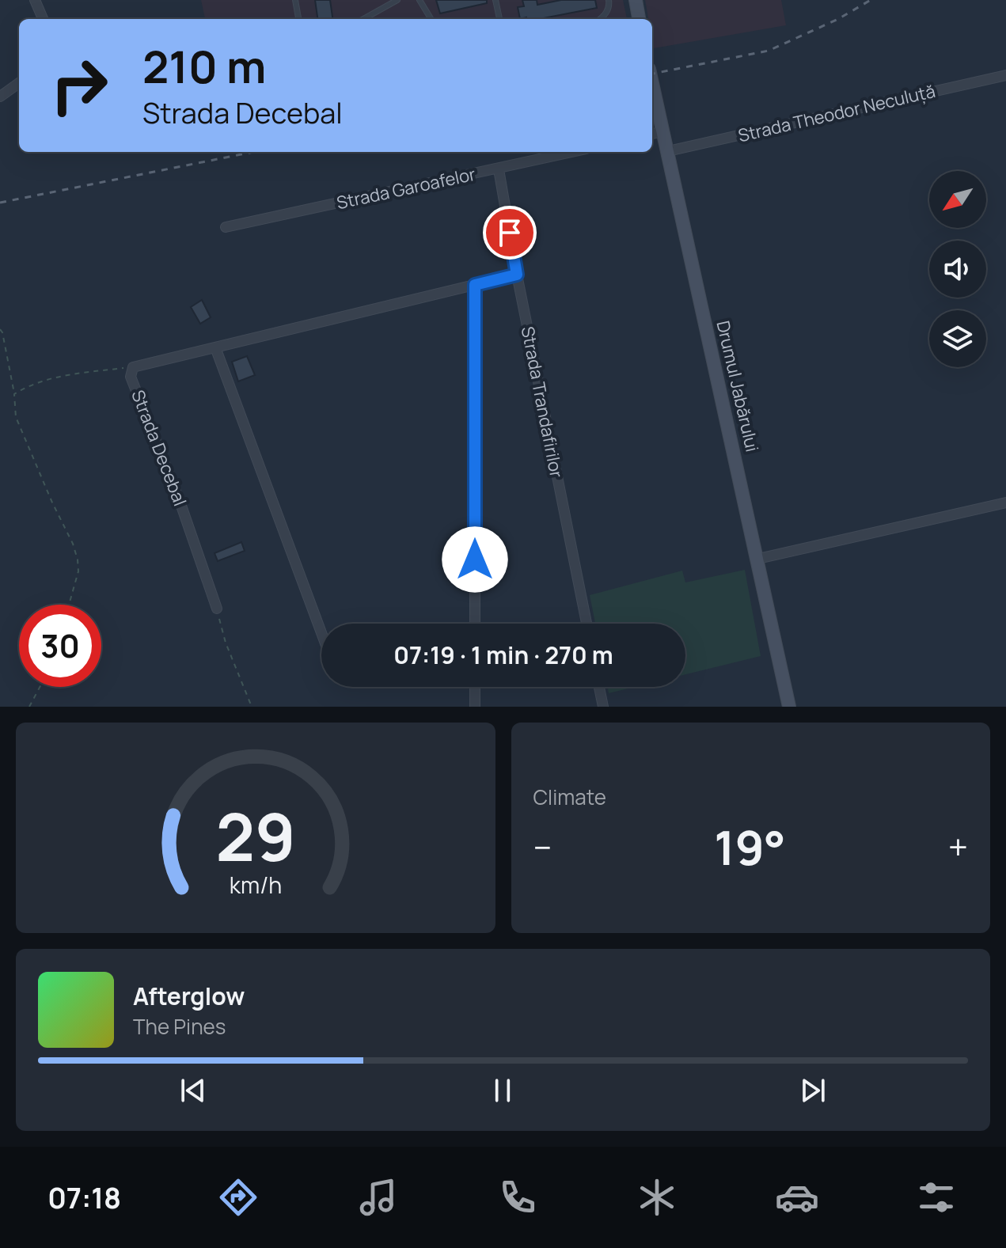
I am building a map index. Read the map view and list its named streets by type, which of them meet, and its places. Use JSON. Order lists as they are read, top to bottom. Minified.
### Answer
{"streets":{"main road":["Drumul Jabărului"],"street":["Strada Theodor Neculuță","Strada Garoafelor","Strada Trandafirilor","Strada Decebal"]},"crossings":[["Strada Theodor Neculuță","Drumul Jabărului"],["Strada Garoafelor","Strada Trandafirilor"],["Strada Trandafirilor","Strada Decebal"]],"north":"bottom left","page":{"turn":["210 m","Strada Decebal"],"limit":"30","trip":"07:19 · 1 min · 270 m","tile":"Climate","heat":["−","19°","+"],"song":["Afterglow","The Pines"],"tabs":"07:18","gauge":["29","km/h"]}}
